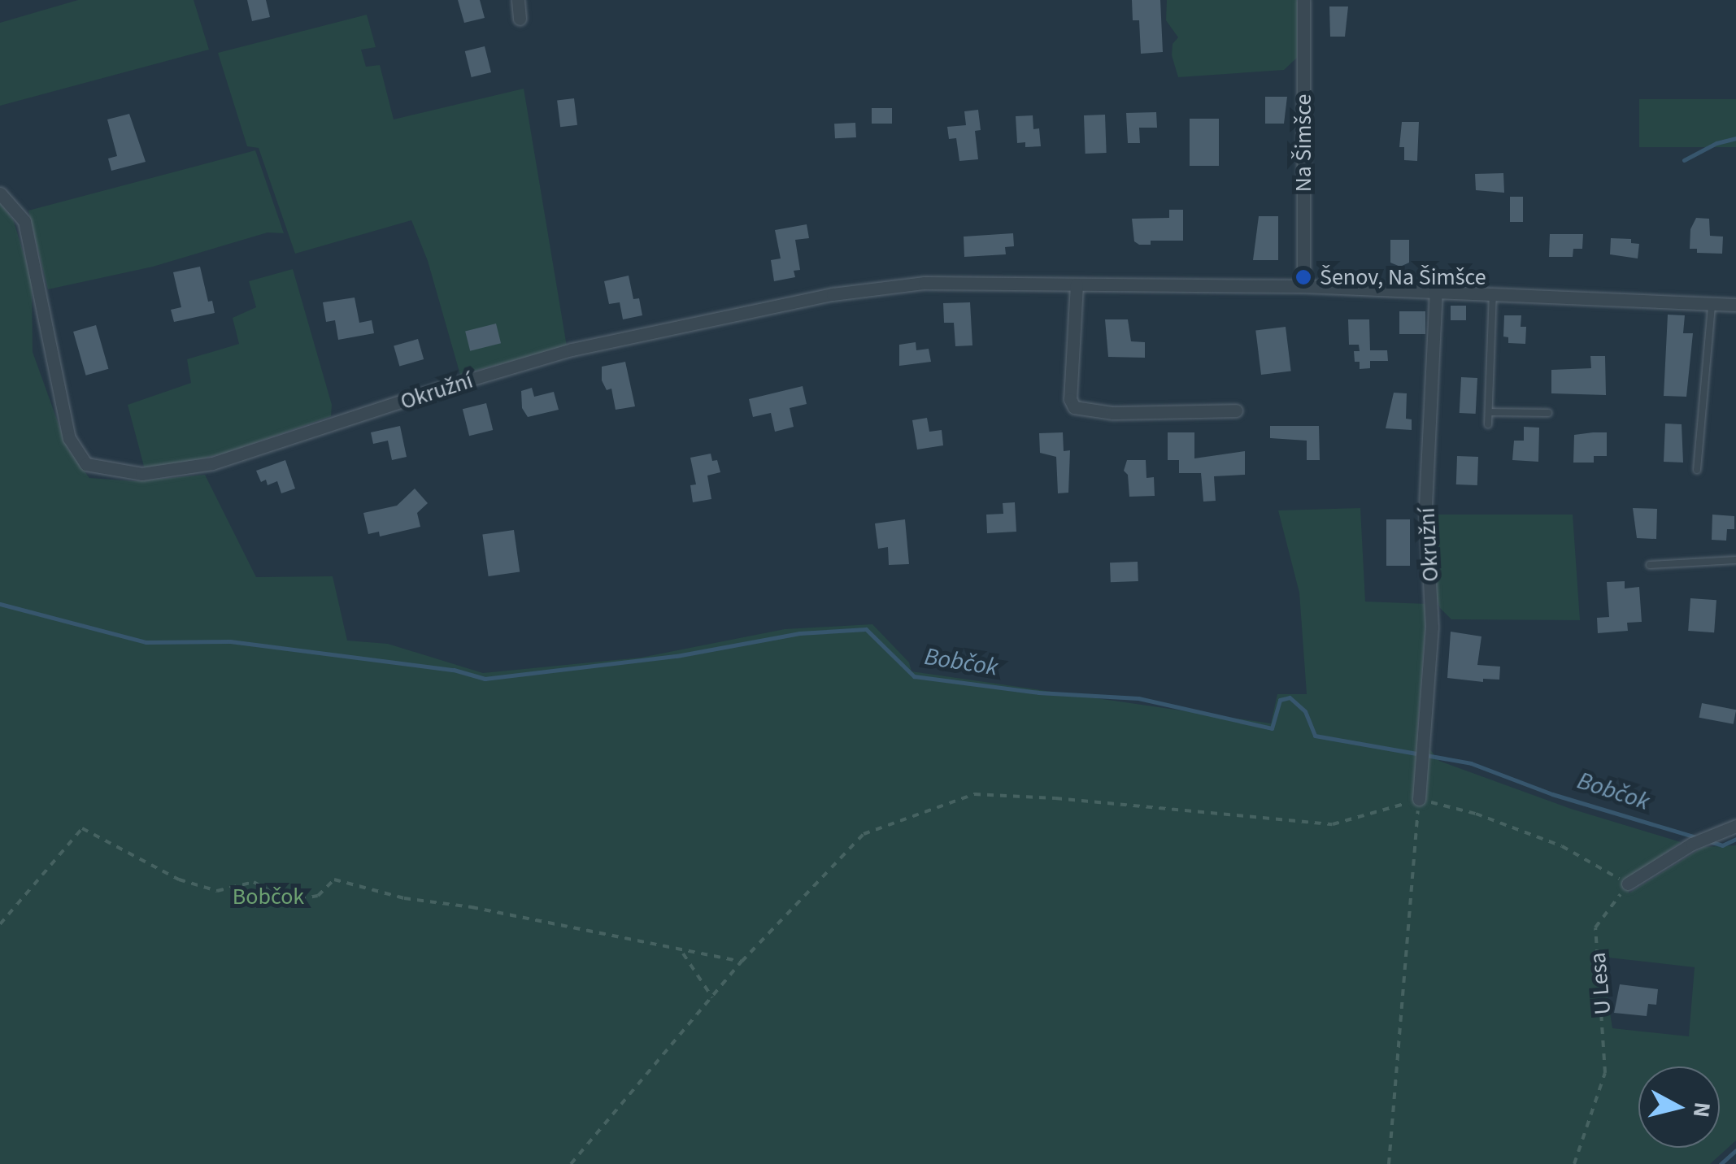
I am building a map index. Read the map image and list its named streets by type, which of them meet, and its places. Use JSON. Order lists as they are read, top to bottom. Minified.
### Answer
{"streets":{"street":["Na Šimšce","Okružní"],"path":["U Lesa"]},"crossings":[["Na Šimšce","Okružní"]],"water":["Bobčok"],"parks":["Bobčok"],"places":["Šenov, Na Šimšce"],"north":"right"}
